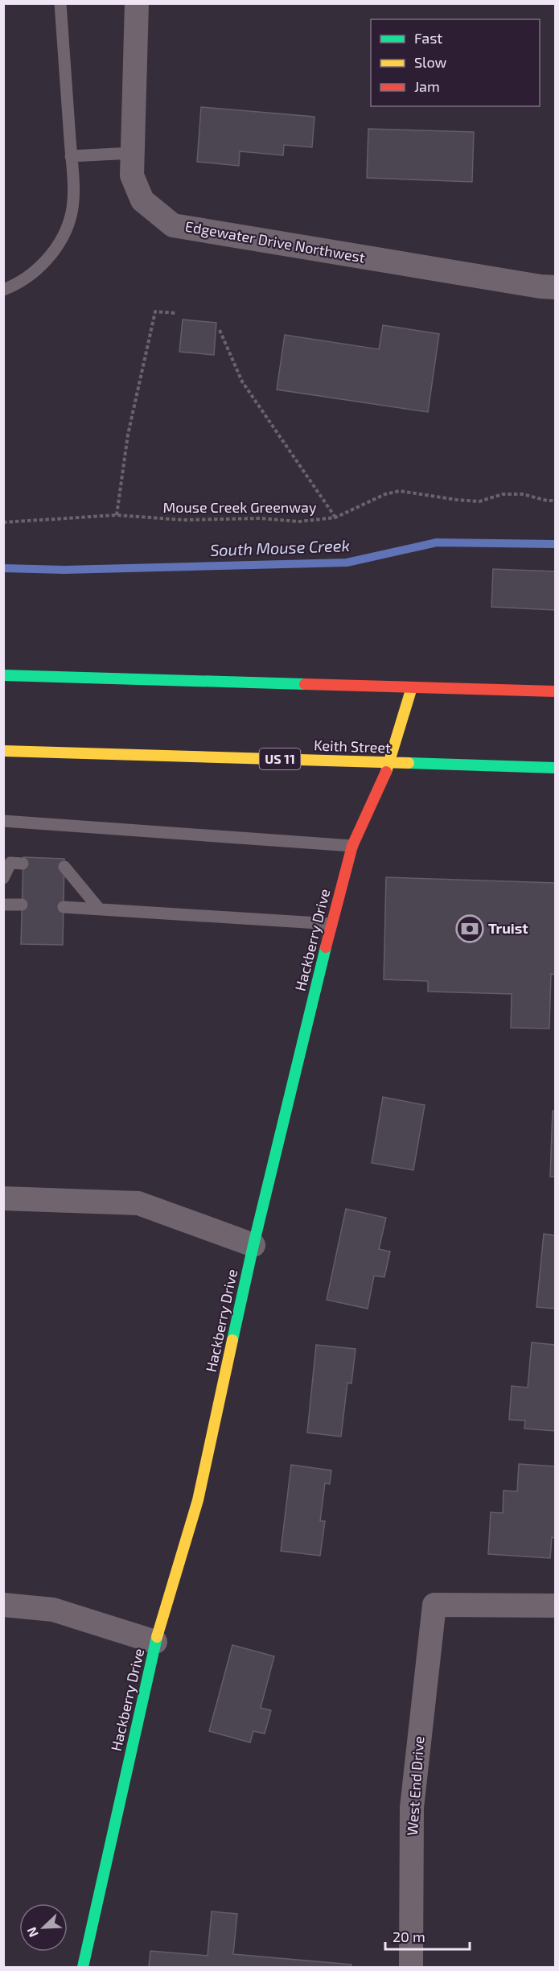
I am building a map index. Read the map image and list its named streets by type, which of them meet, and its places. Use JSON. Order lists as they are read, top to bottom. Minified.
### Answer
{"streets":{"street":["Edgewater Drive Northwest","Keith Street","US 11","Hackberry Drive","West End Drive"],"path":["Mouse Creek Greenway"]},"crossings":[["Keith Street","Hackberry Drive"]],"water":["South Mouse Creek"],"places":{"bank":["Truist"]},"legend":["Fast","Slow","Jam"],"scale_bar":"20 m","north":"bottom left"}
